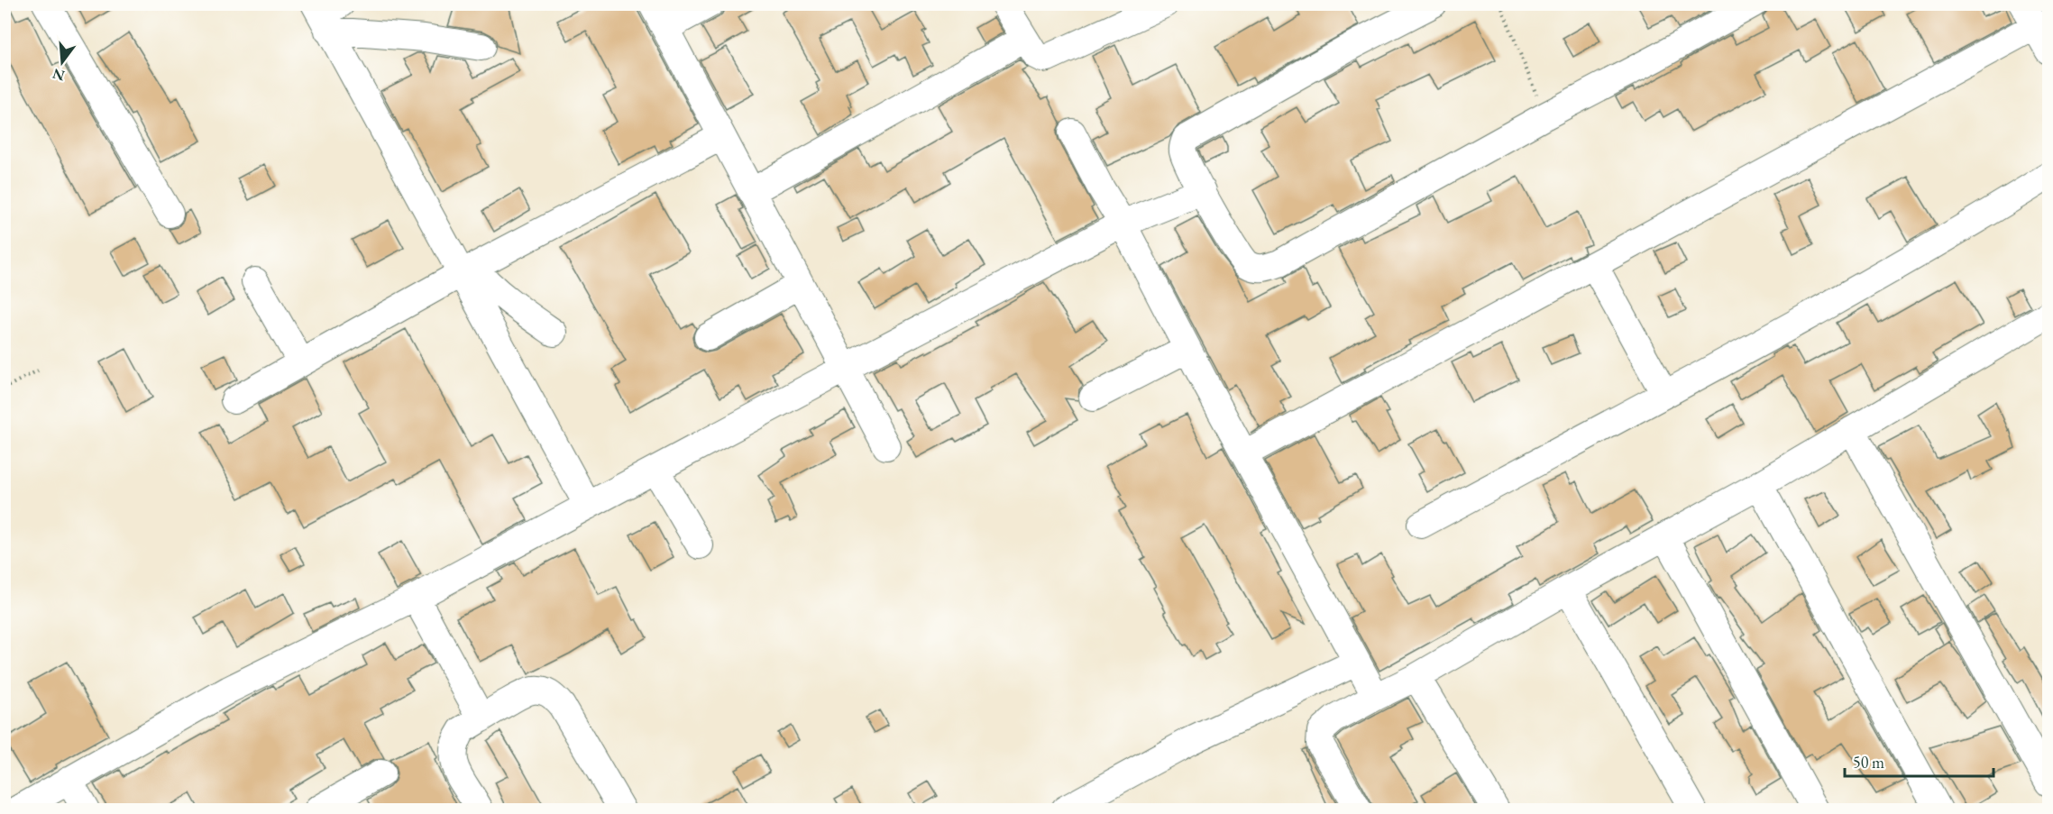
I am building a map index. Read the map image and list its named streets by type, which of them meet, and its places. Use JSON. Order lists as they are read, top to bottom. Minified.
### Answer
{"scale_bar":"50 m","north":"bottom"}
